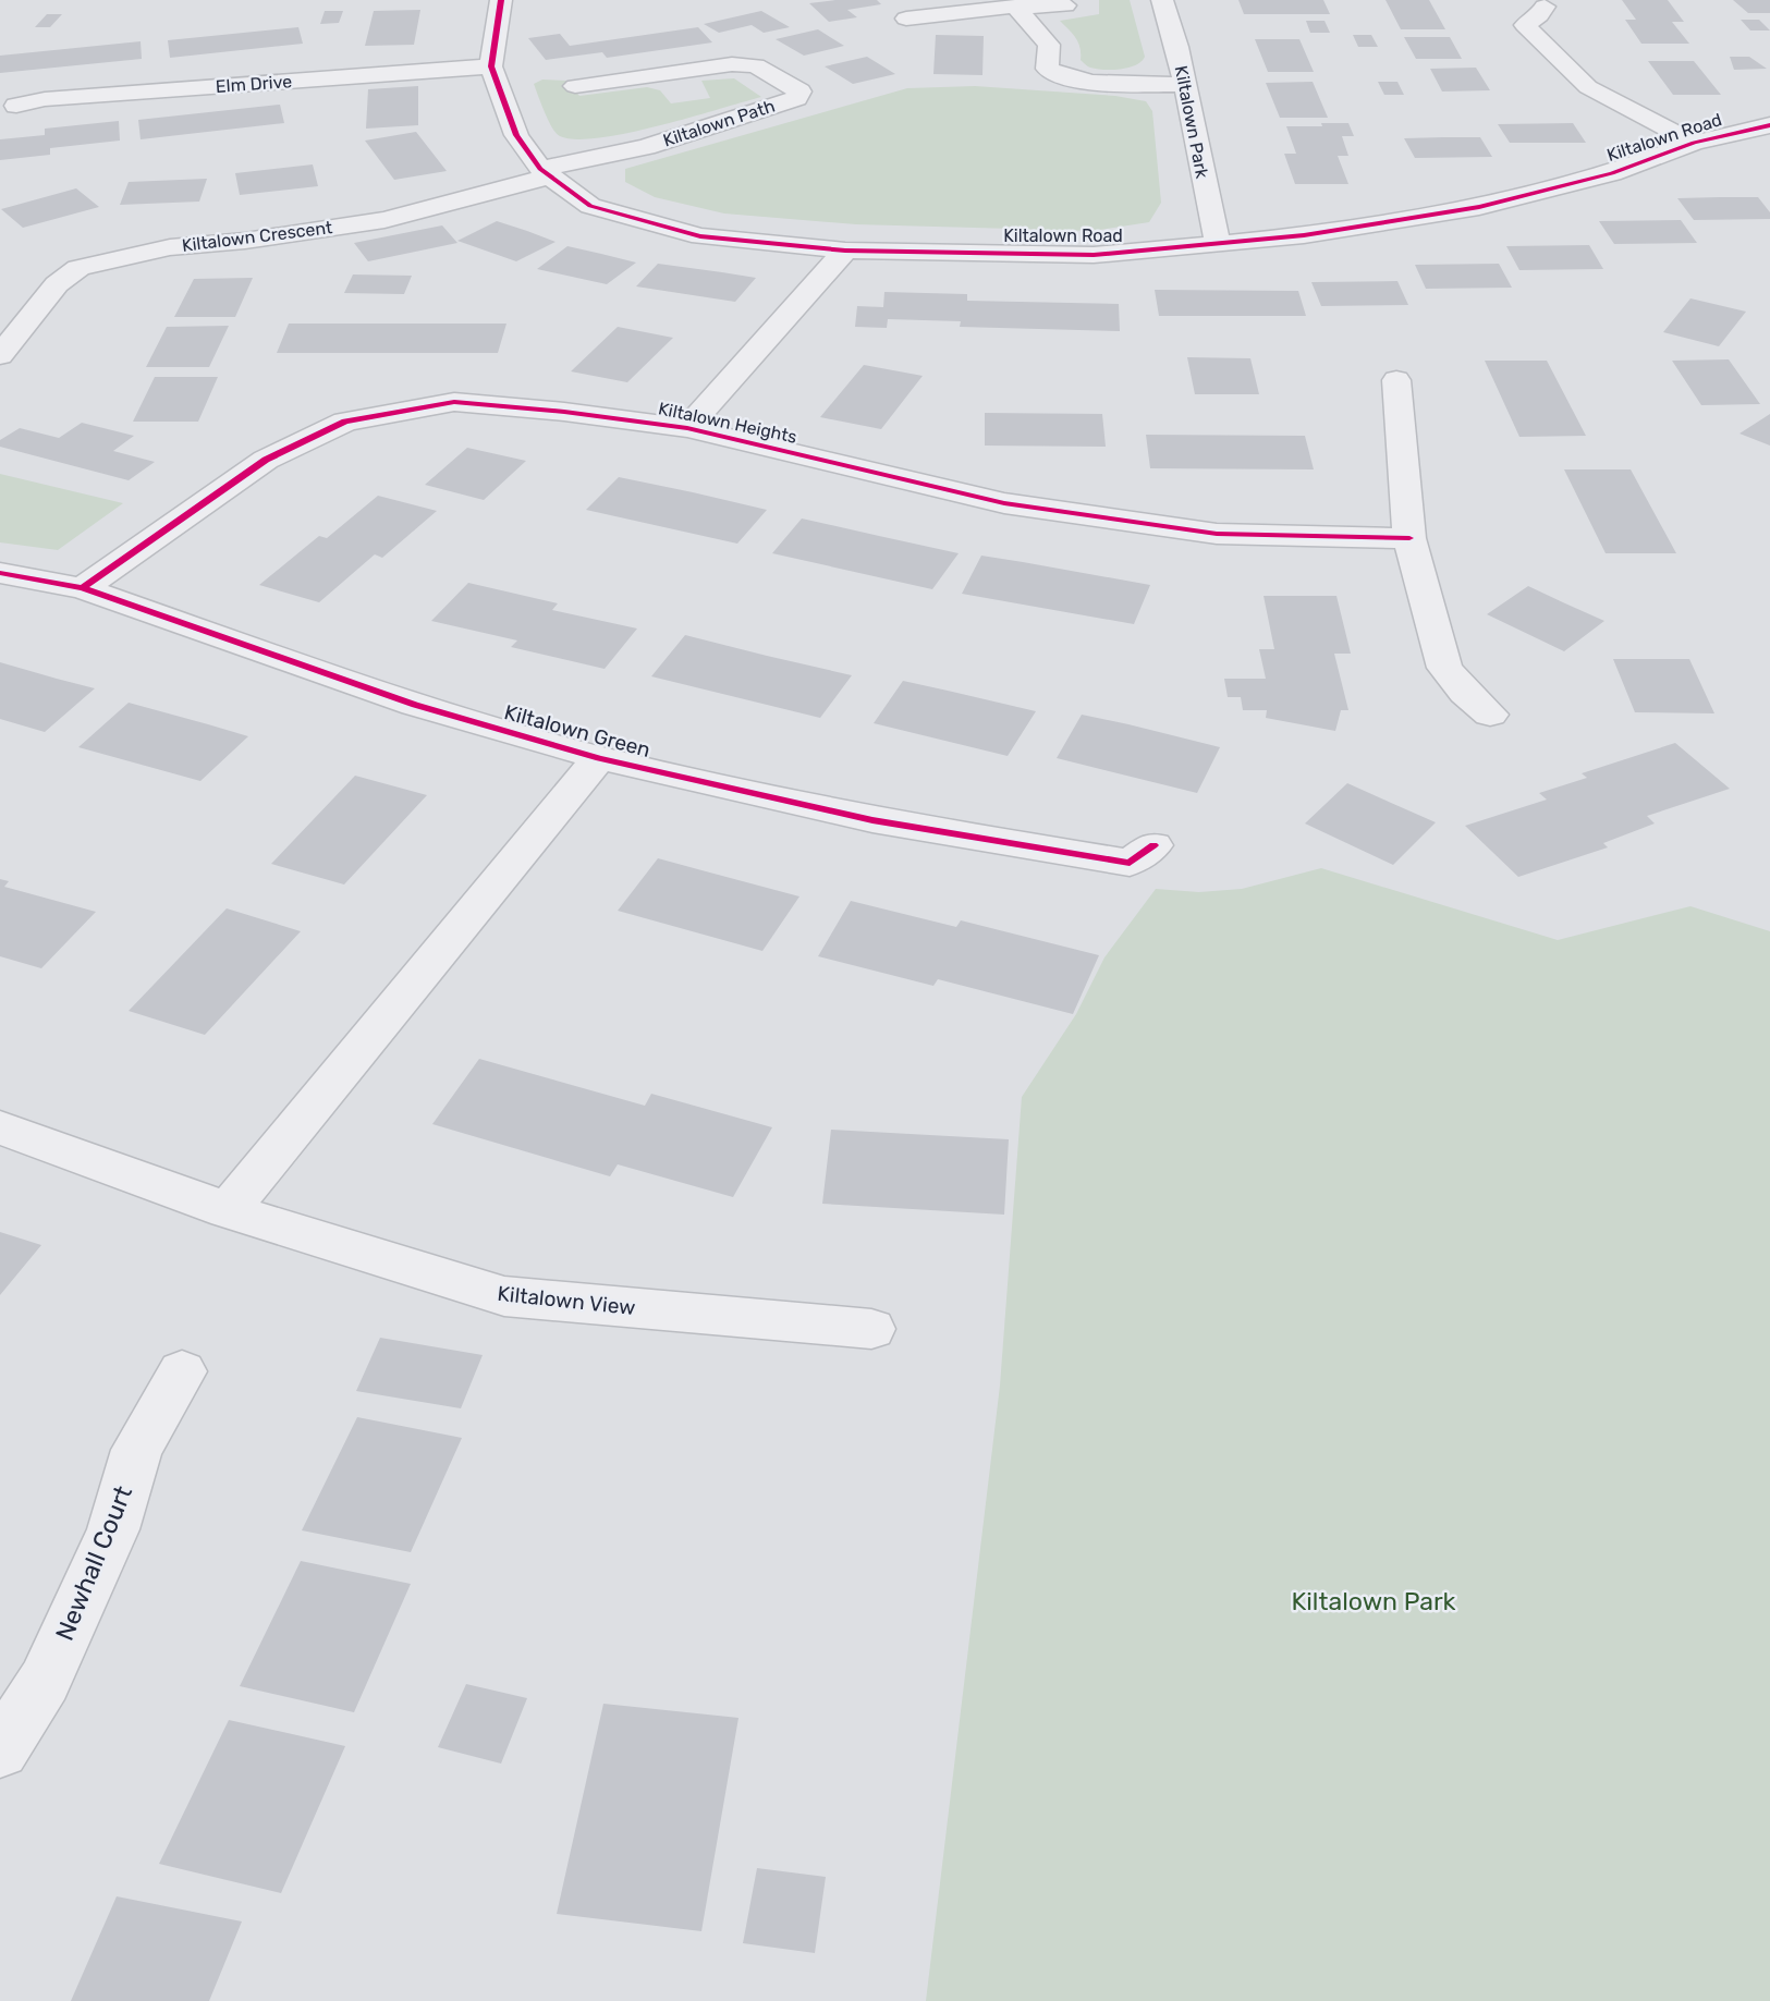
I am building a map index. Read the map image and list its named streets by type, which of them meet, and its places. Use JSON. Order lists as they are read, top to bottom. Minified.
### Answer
{"streets":{"street":["Elm Drive","Kiltalown Park","Kiltalown Path","Kiltalown Road","Kiltalown Crescent","Kiltalown Heights","Kiltalown Green","Kiltalown View","Newhall Court"]},"crossings":[["Elm Drive","Kiltalown Road"],["Kiltalown Park","Kiltalown Road"],["Kiltalown Path","Kiltalown Road"],["Kiltalown Path","Kiltalown Crescent"],["Kiltalown Road","Kiltalown Crescent"],["Kiltalown Road","Kiltalown Heights"],["Kiltalown Heights","Kiltalown Green"]],"parks":["Kiltalown Park"]}
